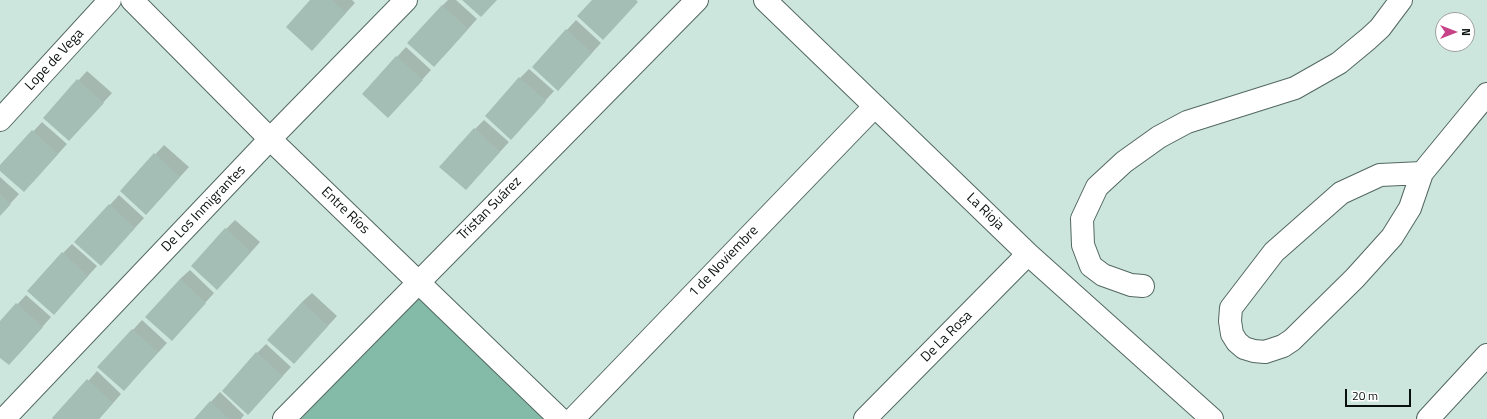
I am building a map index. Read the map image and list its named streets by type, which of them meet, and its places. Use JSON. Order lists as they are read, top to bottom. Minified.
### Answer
{"streets":{"street":["Lope de Vega","De Los Inmigrantes","Tristan Suárez","Entre Ríos","La Rioja","1 de Noviembre","De La Rosa"]},"crossings":[["De Los Inmigrantes","Entre Ríos"],["Tristan Suárez","Entre Ríos"],["La Rioja","1 de Noviembre"],["La Rioja","De La Rosa"]],"scale_bar":"20 m","north":"right"}
